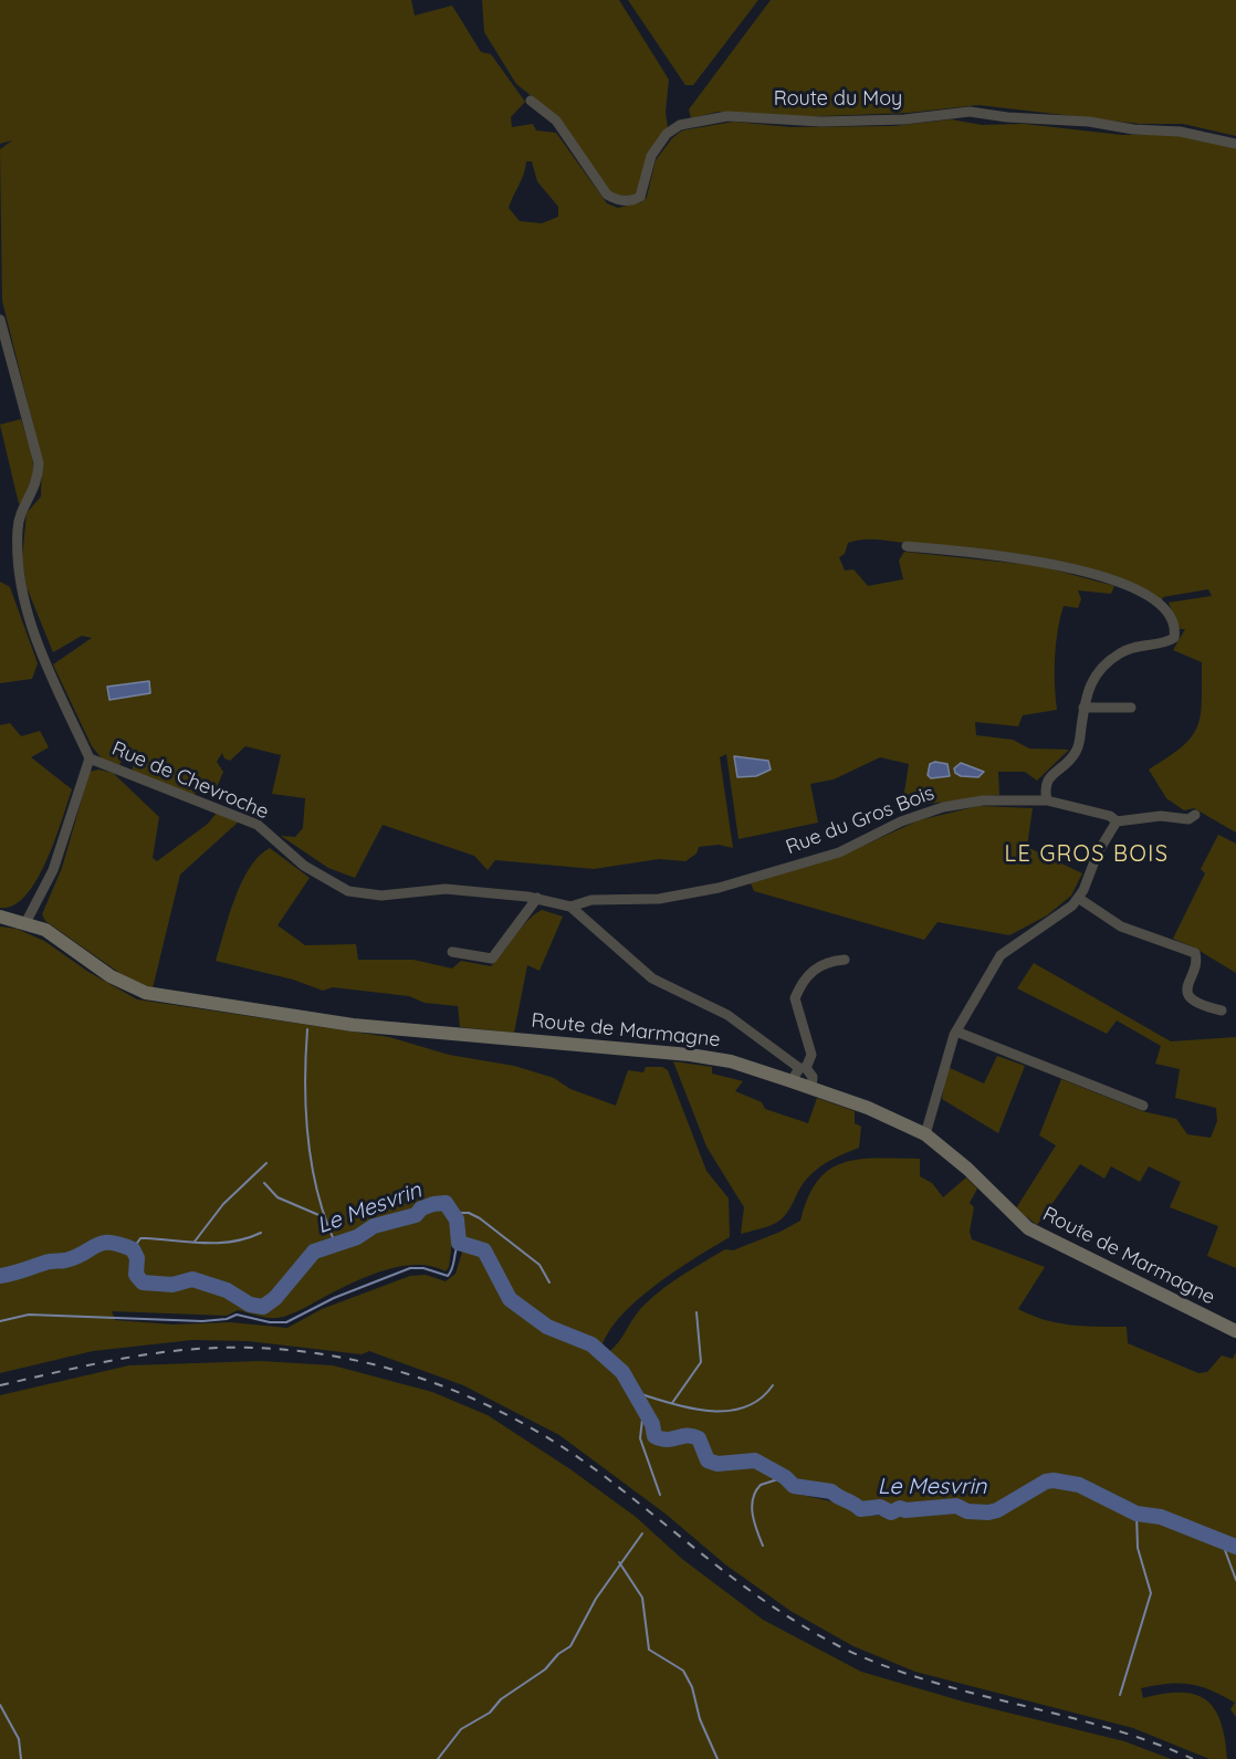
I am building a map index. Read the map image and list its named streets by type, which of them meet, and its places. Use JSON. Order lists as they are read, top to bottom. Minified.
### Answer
{"streets":{"main road":["Route de Marmagne"],"street":["Route du Moy","Rue de Chevroche","Rue du Gros Bois"]},"crossings":[["Rue de Chevroche","Rue du Gros Bois"],["Rue de Chevroche","Route de Marmagne"]],"districts":["LE GROS BOIS"],"water":["Le Mesvrin"]}
